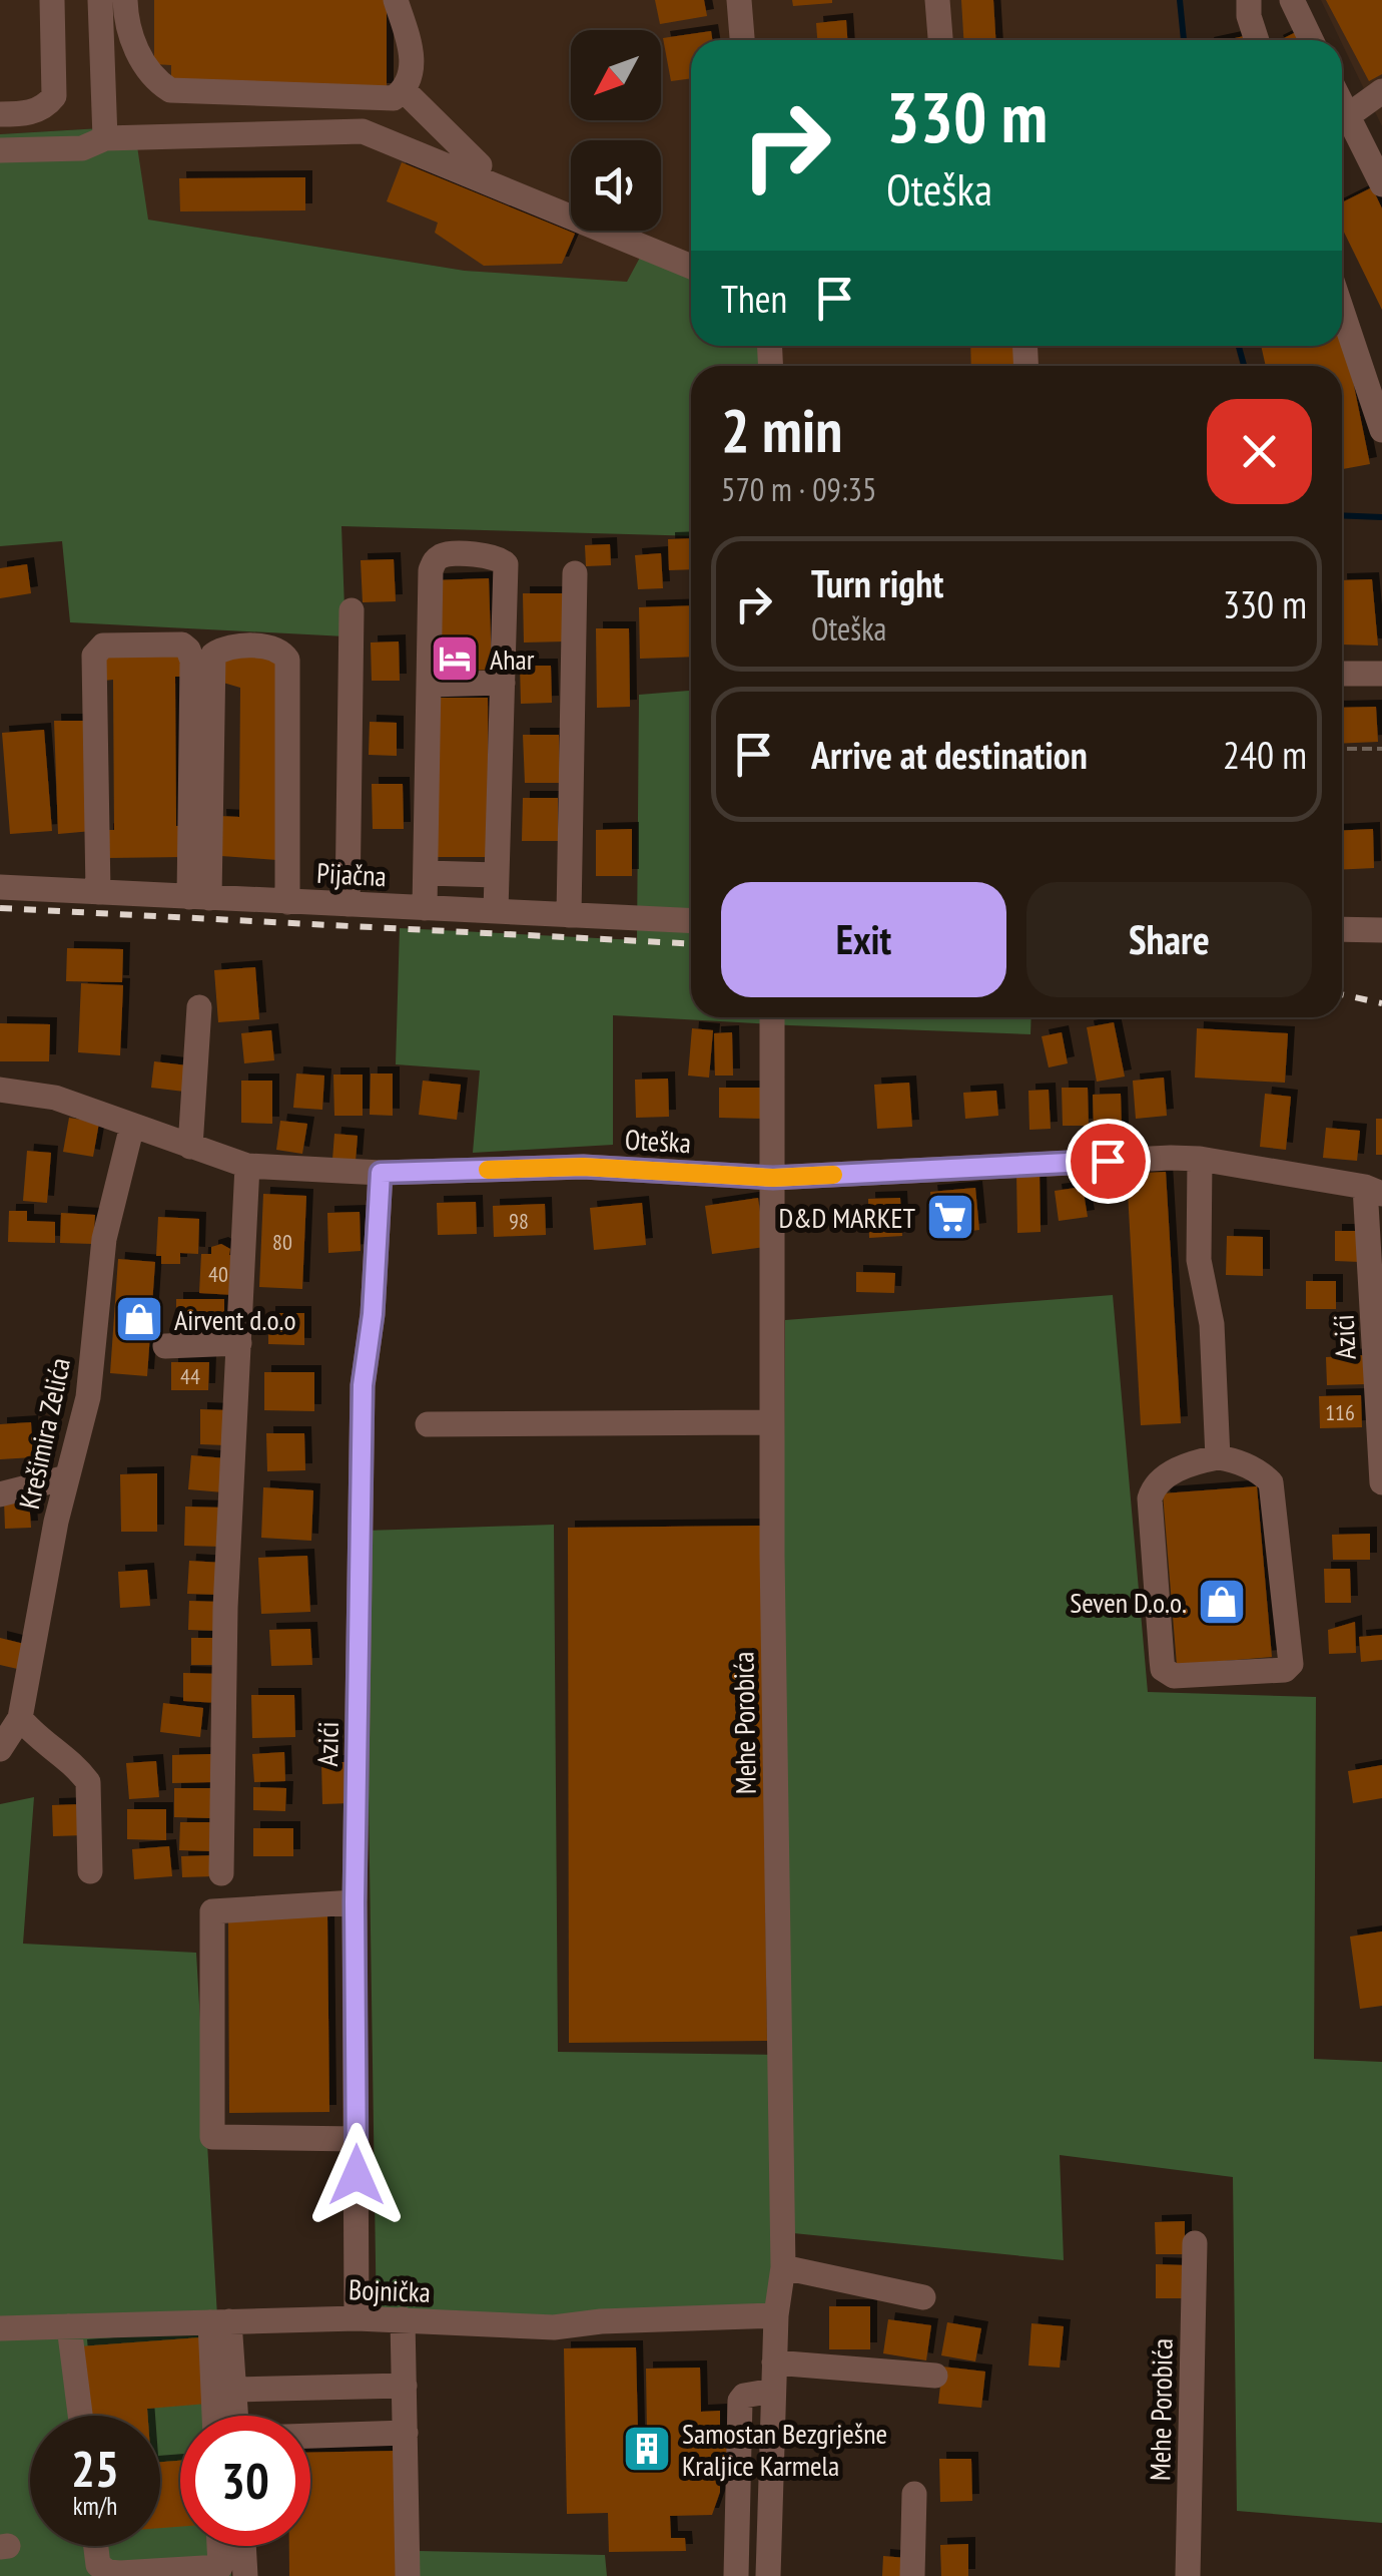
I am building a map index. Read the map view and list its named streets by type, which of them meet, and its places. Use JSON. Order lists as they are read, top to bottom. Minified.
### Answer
{"streets":{"street":["Pijačna","Oteška","Azići","Krešimira Zelića","Mehe Porobića","Bojnička"]},"crossings":[["Oteška","Azići"],["Oteška","Krešimira Zelića"],["Oteška","Mehe Porobića"],["Azići","Bojnička"],["Mehe Porobića","Bojnička"]],"places":{"hotel":["Ahar"],"supermarket":["D&D MARKET"],"shop":["Airvent d.o.o","Seven D.o.o."],"building":["Samostan Bezgrješne Kraljice Karmela"]},"house_numbers":["98","80","40","44","116"],"north":"bottom left","page":{"turn":["330 m","Oteška"],"then":"Then","heading":["2 min","570 m · 09:35"],"list":[{"name":"Turn right","note":"Oteška","value":"330 m"},{"name":"Arrive at destination","value":"240 m"}],"buttons":["Exit","Share"],"speed":"25 km/h","limit":"30"}}
